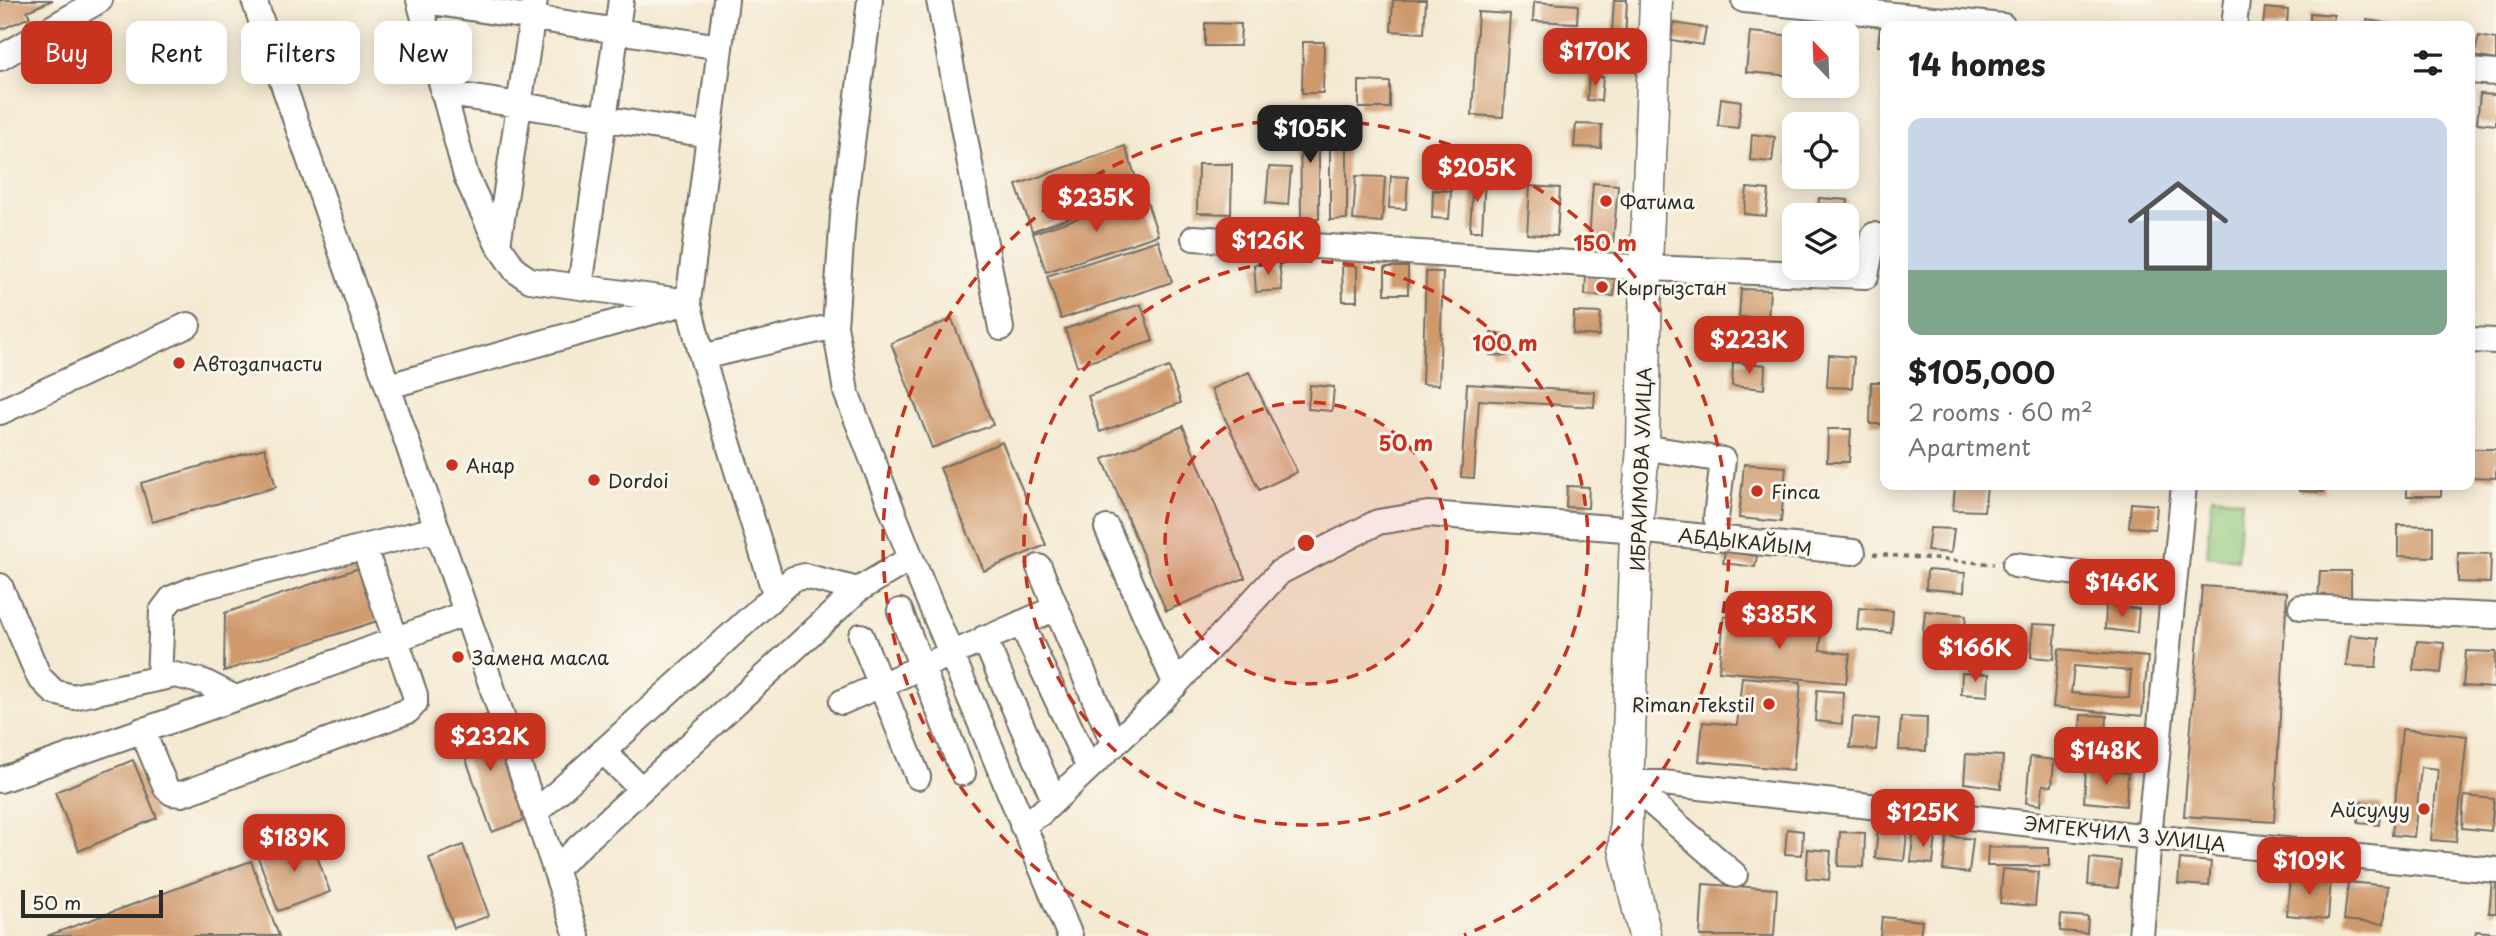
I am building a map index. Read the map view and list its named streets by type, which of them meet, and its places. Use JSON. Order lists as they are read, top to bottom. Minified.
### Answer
{"streets":{"main road":["ИБРАИМОВА УЛИЦА"],"street":["АБДЫКАЙЫМ","ЭМГЕКЧИЛ 3 УЛИЦА"]},"crossings":[["ИБРАИМОВА УЛИЦА","АБДЫКАЙЫМ"],["ИБРАИМОВА УЛИЦА","ЭМГЕКЧИЛ 3 УЛИЦА"]],"places":["Фатима","Кыргызстан","Автозапчасти","Анар","Dordoi","Finca","Замена масла","Riman Tekstil","Айсулуу"],"scale_bar":"50 m","north":"top left","page":{"chip":["Buy","Rent","Filters","New"],"heading":"14 homes","price":["$170K","$105K","$205K","$235K","$126K","$223K","$146K","$385K","$166K","$232K","$148K","$125K","$189K","$109K"],"list":[{"name":"$105,000","note":"2 rooms · 60 m² · Apartment"}],"scale":"50 m"},"rings":["150 m","100 m","50 m"]}
